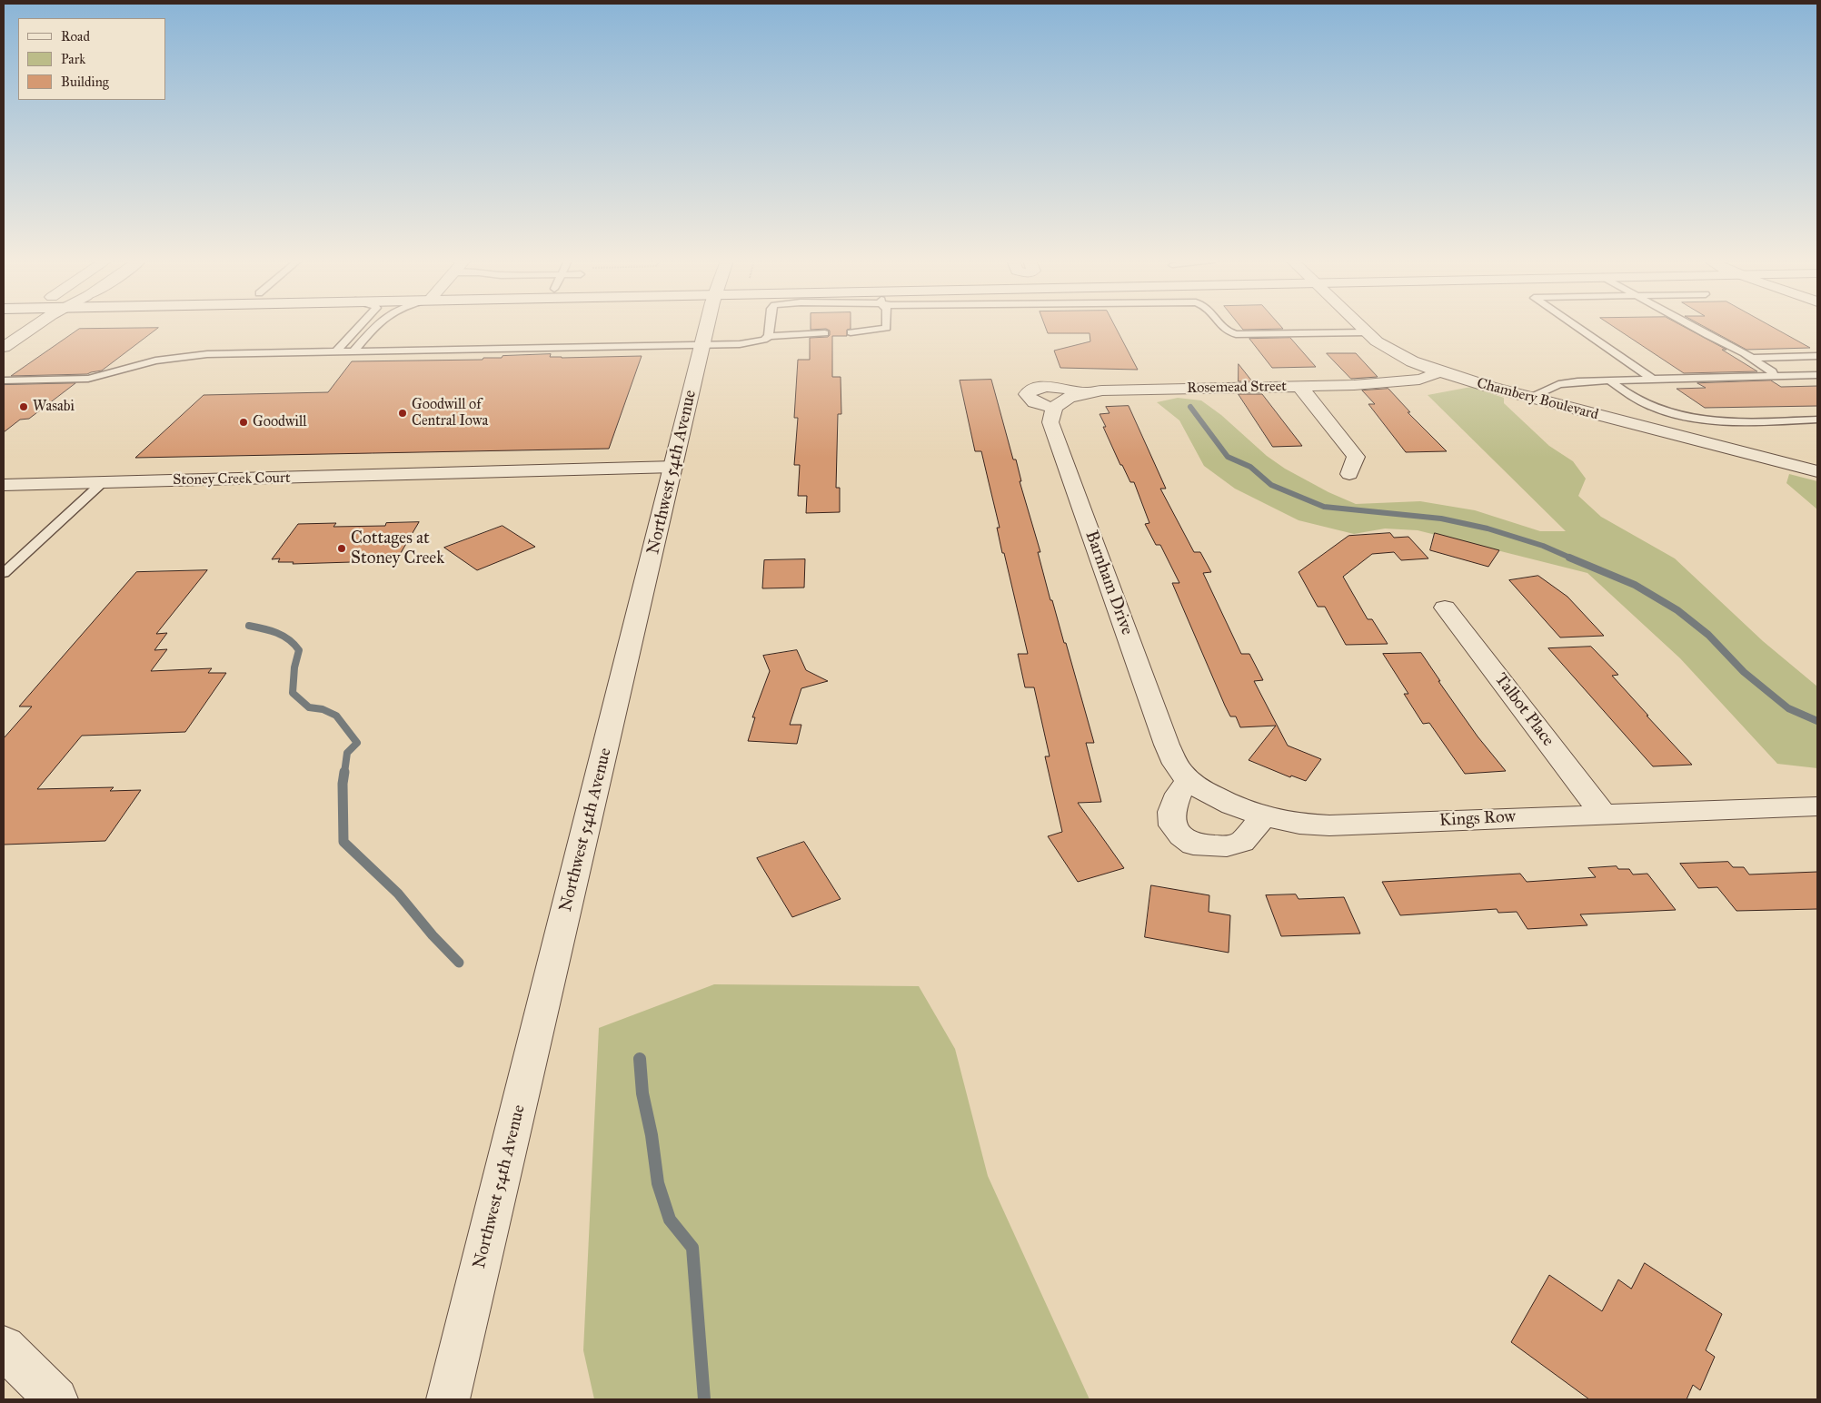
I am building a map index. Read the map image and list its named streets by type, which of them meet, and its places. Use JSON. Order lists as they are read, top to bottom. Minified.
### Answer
{"streets":{"street":["Rosemead Street","Chambery Boulevard","Northwest 54th Avenue","Stoney Creek Court","Barnham Drive","Talbot Place","Kings Row"]},"crossings":[["Rosemead Street","Chambery Boulevard"],["Rosemead Street","Barnham Drive"],["Northwest 54th Avenue","Stoney Creek Court"],["Barnham Drive","Kings Row"],["Talbot Place","Kings Row"]],"places":["Wasabi","Goodwill of Central Iowa","Goodwill","Cottages at Stoney Creek"],"legend":["Road","Park","Building"]}
